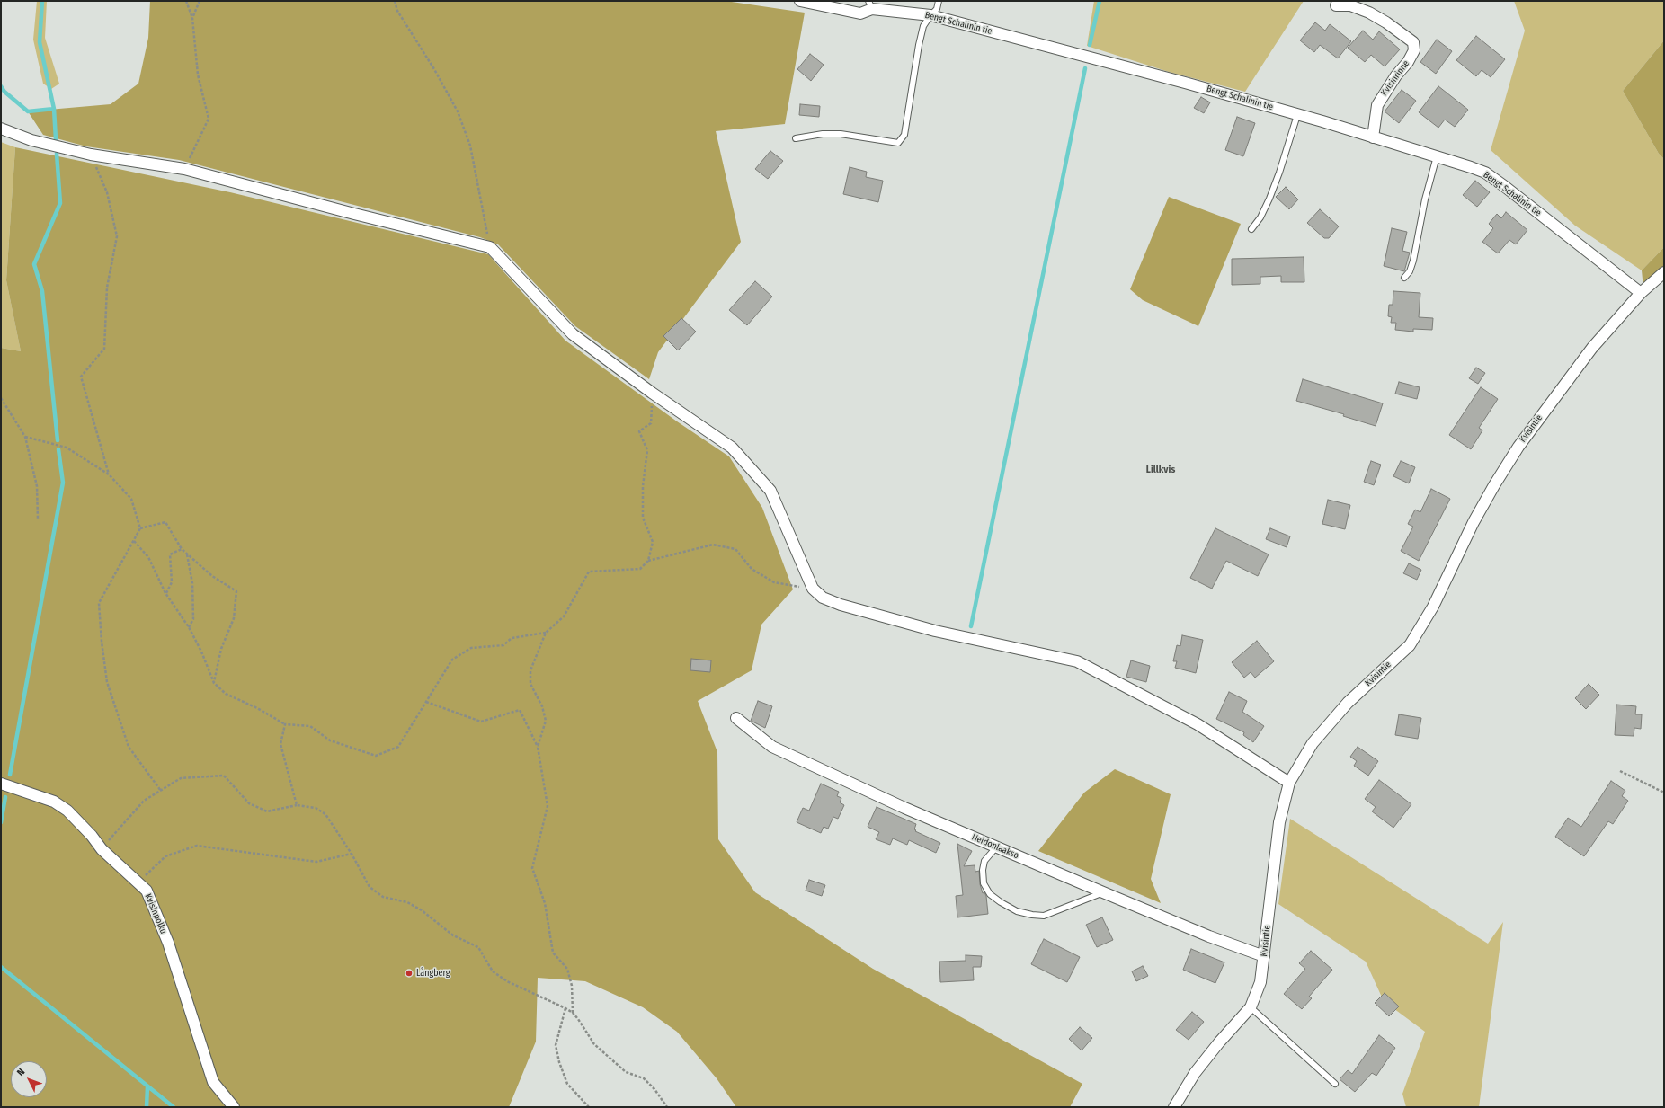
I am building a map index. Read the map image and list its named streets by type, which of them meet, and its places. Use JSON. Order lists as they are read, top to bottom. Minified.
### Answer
{"streets":{"street":["Bengt Schalinin tie","Kvisinrinne","Kvisintie","Neidonlaakso","Kvisinpolku"]},"crossings":[["Bengt Schalinin tie","Kvisinrinne"],["Bengt Schalinin tie","Kvisintie"],["Kvisintie","Neidonlaakso"]],"districts":["Lillkvis"],"places":["Långberg"],"north":"top left"}
